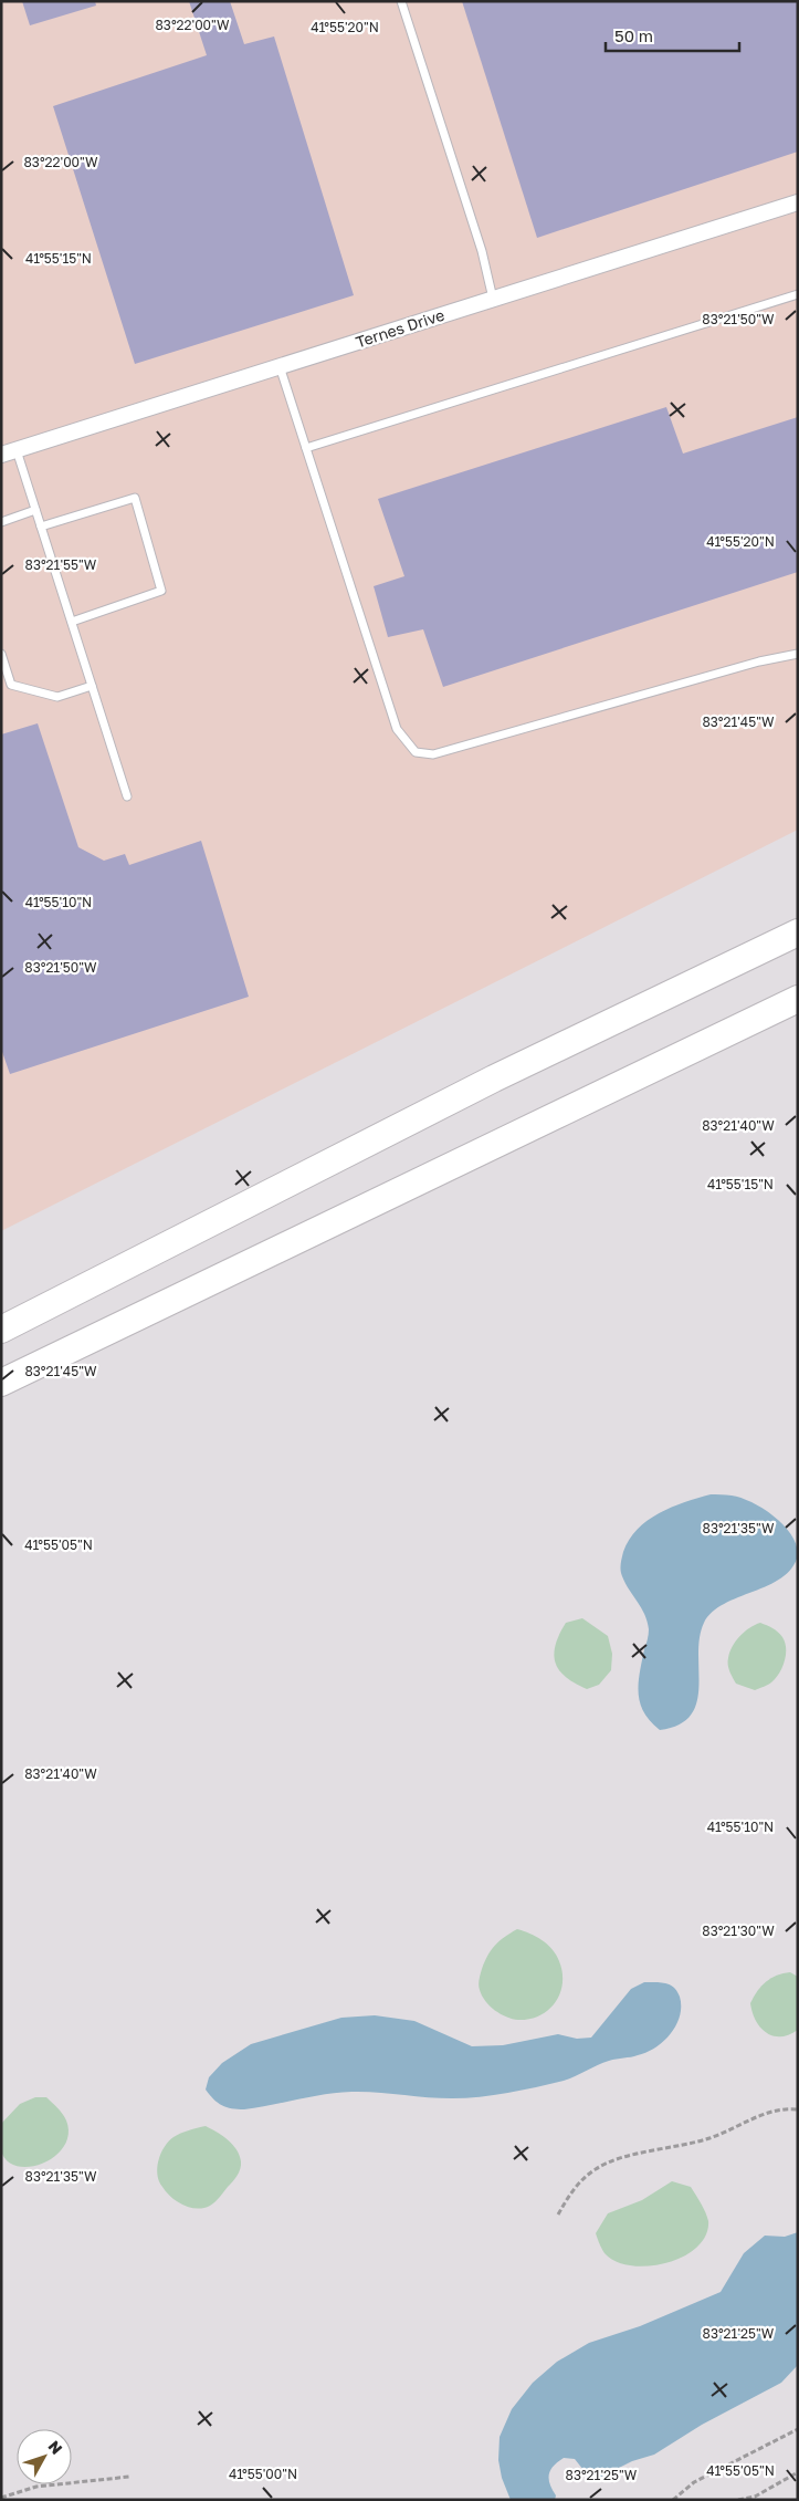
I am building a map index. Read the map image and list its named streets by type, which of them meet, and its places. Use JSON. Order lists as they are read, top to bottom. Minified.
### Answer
{"streets":{"street":["Ternes Drive"]},"scale_bar":"50 m","north":"top right","coordinates":["83°22'00\"W","41°55'20\"N","41°55'15\"N","83°21'50\"W","83°21'55\"W","83°21'45\"W","41°55'10\"N","83°21'40\"W","83°21'35\"W","41°55'05\"N","83°21'30\"W","83°21'25\"W","41°55'00\"N"]}
